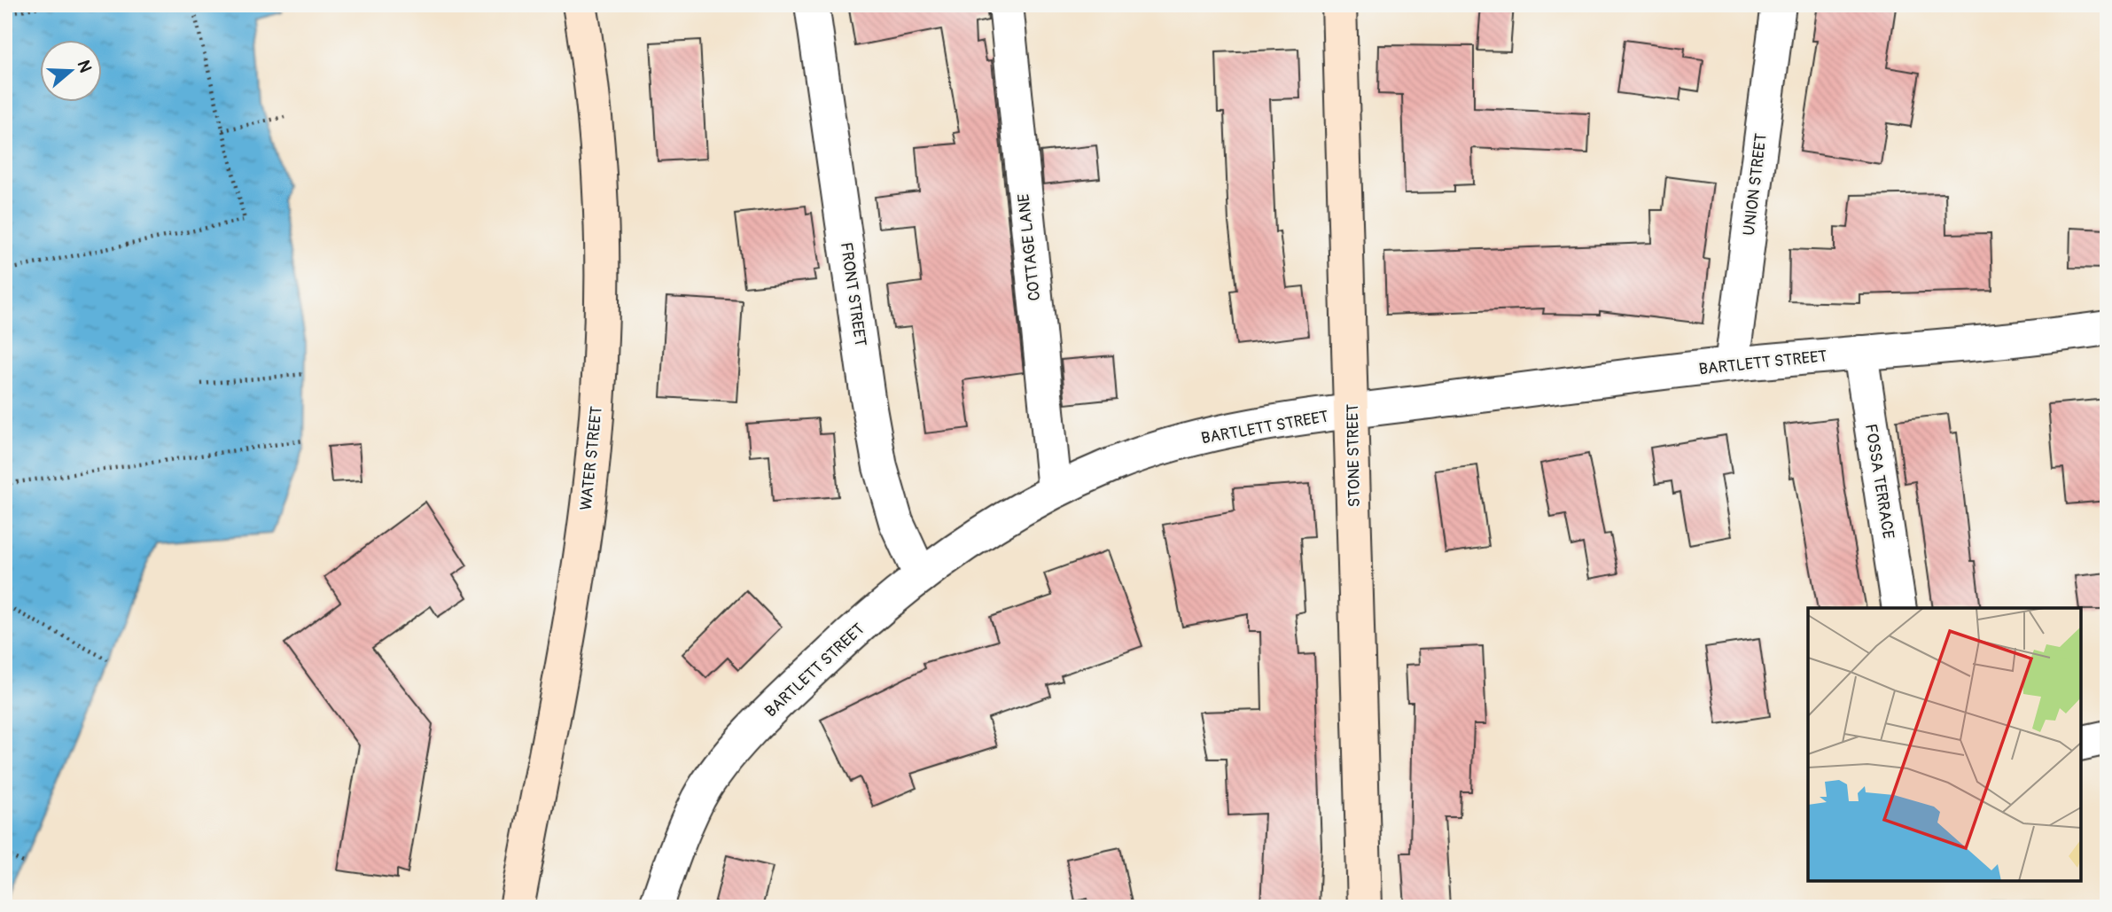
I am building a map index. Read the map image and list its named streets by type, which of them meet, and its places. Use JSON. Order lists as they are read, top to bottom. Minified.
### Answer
{"streets":{"street":["UNION STREET","COTTAGE LANE","FRONT STREET","BARTLETT STREET","STONE STREET","WATER STREET","FOSSA TERRACE"]},"crossings":[["UNION STREET","BARTLETT STREET"],["COTTAGE LANE","BARTLETT STREET"],["FRONT STREET","BARTLETT STREET"],["BARTLETT STREET","STONE STREET"],["BARTLETT STREET","FOSSA TERRACE"]],"north":"right"}
